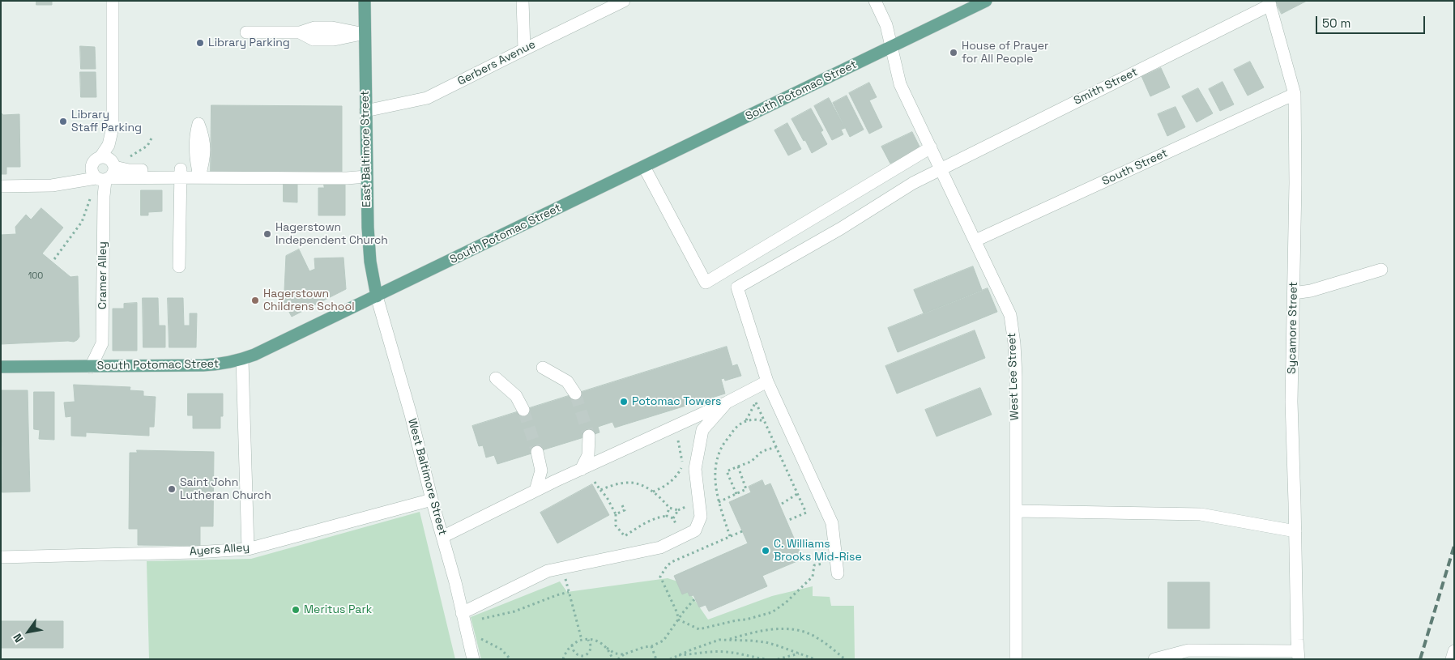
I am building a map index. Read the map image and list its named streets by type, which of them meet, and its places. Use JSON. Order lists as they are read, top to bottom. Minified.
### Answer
{"streets":{"main road":["South Potomac Street","East Baltimore Street"],"street":["Gerbers Avenue","Smith Street","South Street","Cramer Alley","Sycamore Street","West Lee Street","West Baltimore Street","Ayers Alley"]},"crossings":[["Gerbers Avenue","East Baltimore Street"],["Smith Street","Sycamore Street"],["Smith Street","West Lee Street"],["South Potomac Street","East Baltimore Street"],["South Potomac Street","Cramer Alley"],["South Potomac Street","West Lee Street"],["South Potomac Street","West Baltimore Street"],["East Baltimore Street","West Baltimore Street"],["South Street","Sycamore Street"],["South Street","West Lee Street"],["West Baltimore Street","Ayers Alley"]],"places":["Library Parking","House of Prayer for All People","Library Staff Parking","Hagerstown Independent Church","Hagerstown Childrens School","Potomac Towers","Saint John Lutheran Church","C. Williams Brooks Mid‐Rise","Meritus Park"],"house_numbers":["100"],"scale_bar":"50 m","north":"bottom left"}
